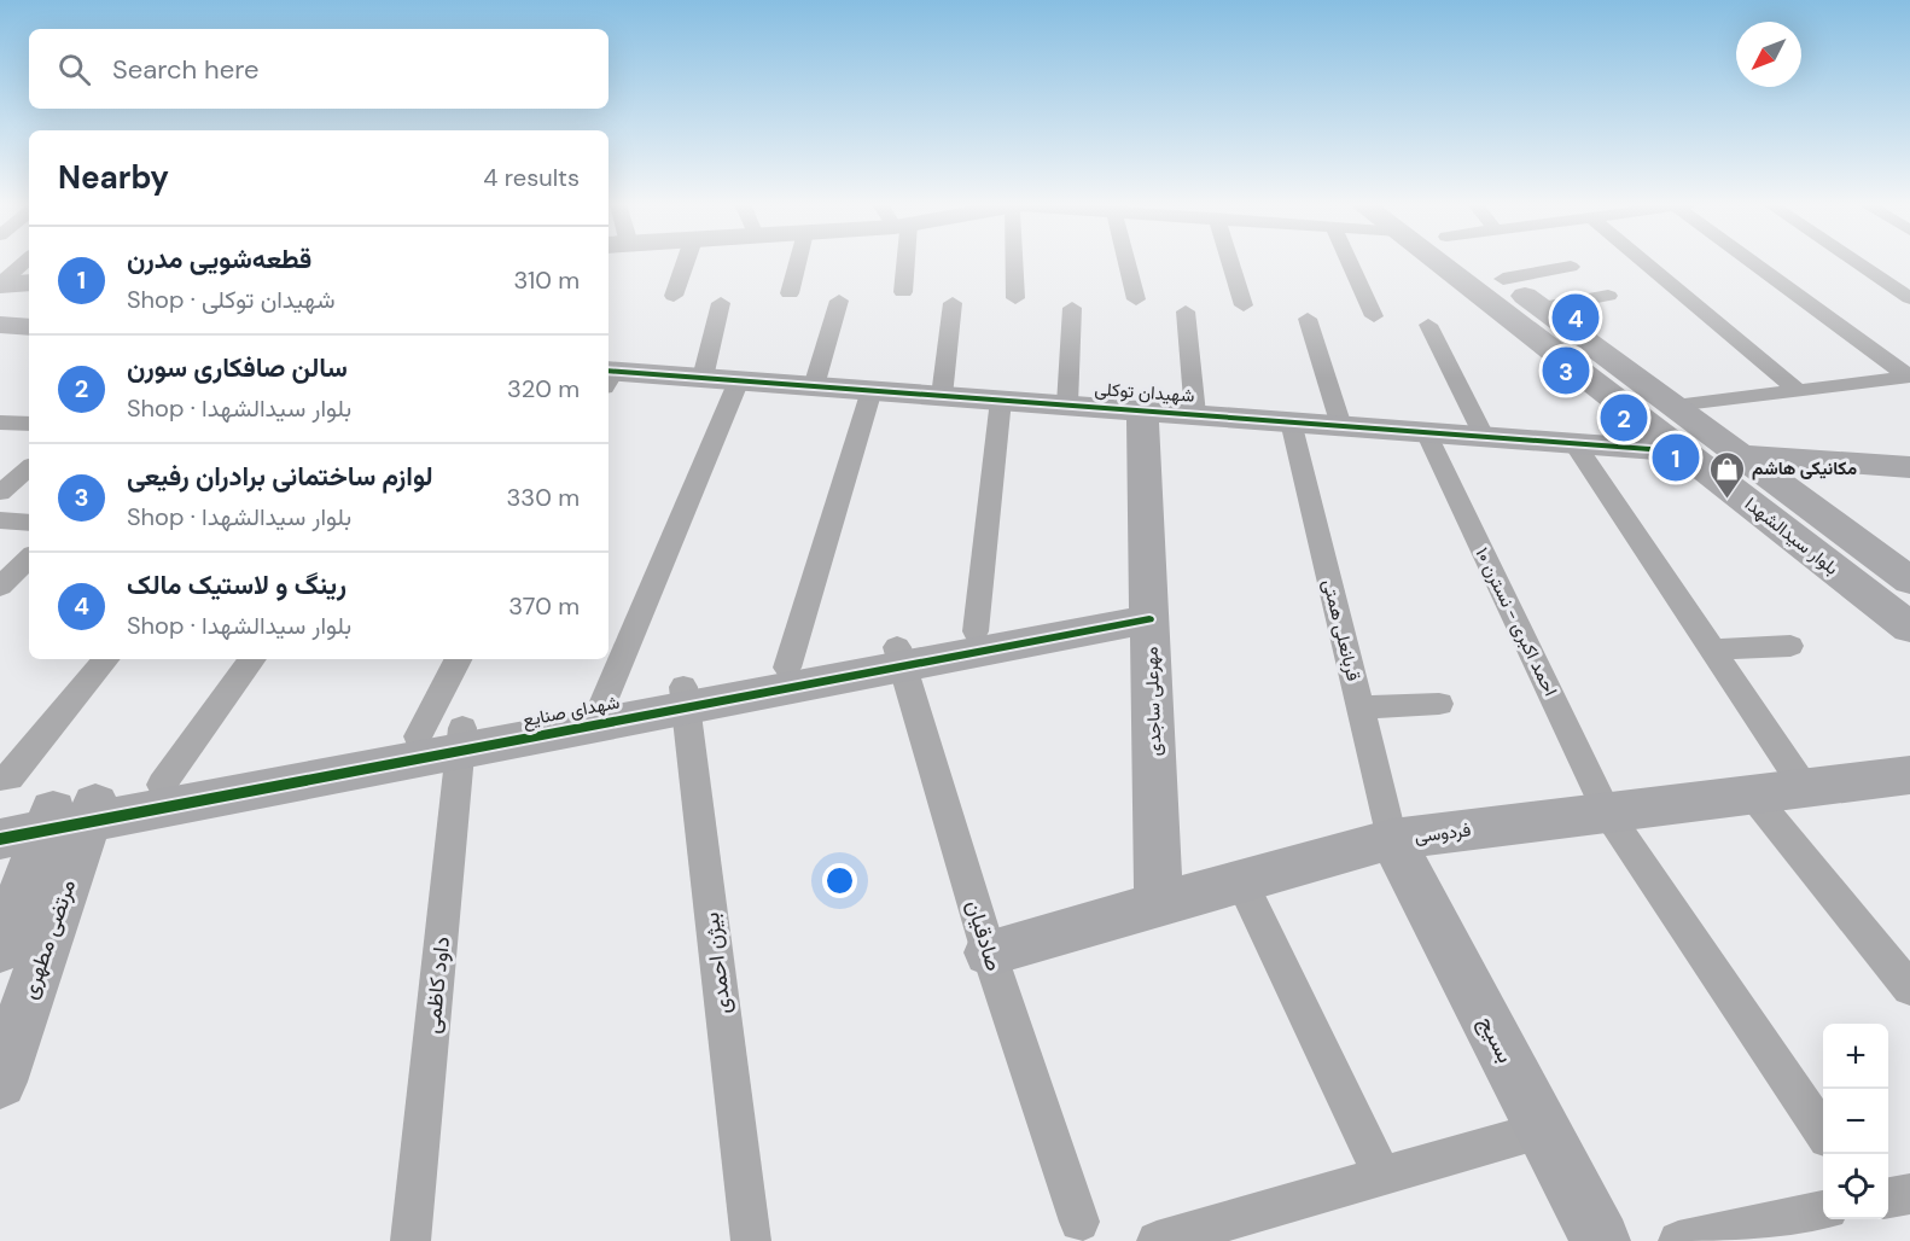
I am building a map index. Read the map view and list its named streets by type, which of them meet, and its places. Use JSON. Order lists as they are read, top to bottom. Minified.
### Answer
{"streets":{"street":["شهیدان توکلی","بلوار سیدالشهدا","احمد اکبری - نسترن ۱۰","قربانعلی همتی","مهرعلی ساجدی","شهدای صنایع","فردوسی","صادقیان","مرتضی مطهری","بیژن احمدی","داود کاظمی","بسیج"]},"crossings":[["شهیدان توکلی","بلوار سیدالشهدا"],["شهیدان توکلی","احمد اکبری - نسترن ۱۰"],["شهیدان توکلی","قربانعلی همتی"],["شهیدان توکلی","مهرعلی ساجدی"],["احمد اکبری - نسترن ۱۰","فردوسی"],["قربانعلی همتی","فردوسی"],["قربانعلی همتی","بسیج"],["مهرعلی ساجدی","شهدای صنایع"],["مهرعلی ساجدی","فردوسی"],["شهدای صنایع","صادقیان"],["شهدای صنایع","مرتضی مطهری"],["شهدای صنایع","بیژن احمدی"],["شهدای صنایع","داود کاظمی"],["فردوسی","صادقیان"],["فردوسی","بسیج"]],"places":{"shop":["مکانیکی هاشم"]},"north":"bottom left","page":{"search":"Search here","heading":["Nearby","4 results"],"list":[{"mark":"1","name":"قطعه‌شویی مدرن","note":"Shop · شهیدان توکلی","value":"310 m"},{"mark":"2","name":"سالن صافکاری سورن","note":"Shop · بلوار سیدالشهدا","value":"320 m"},{"mark":"3","name":"لوازم ساختمانی برادران رفیعی","note":"Shop · بلوار سیدالشهدا","value":"330 m"},{"mark":"4","name":"رینگ و لاستیک مالک","note":"Shop · بلوار سیدالشهدا","value":"370 m"}],"pins":["4","3","2","1"],"map_buttons":["+","−"]}}
